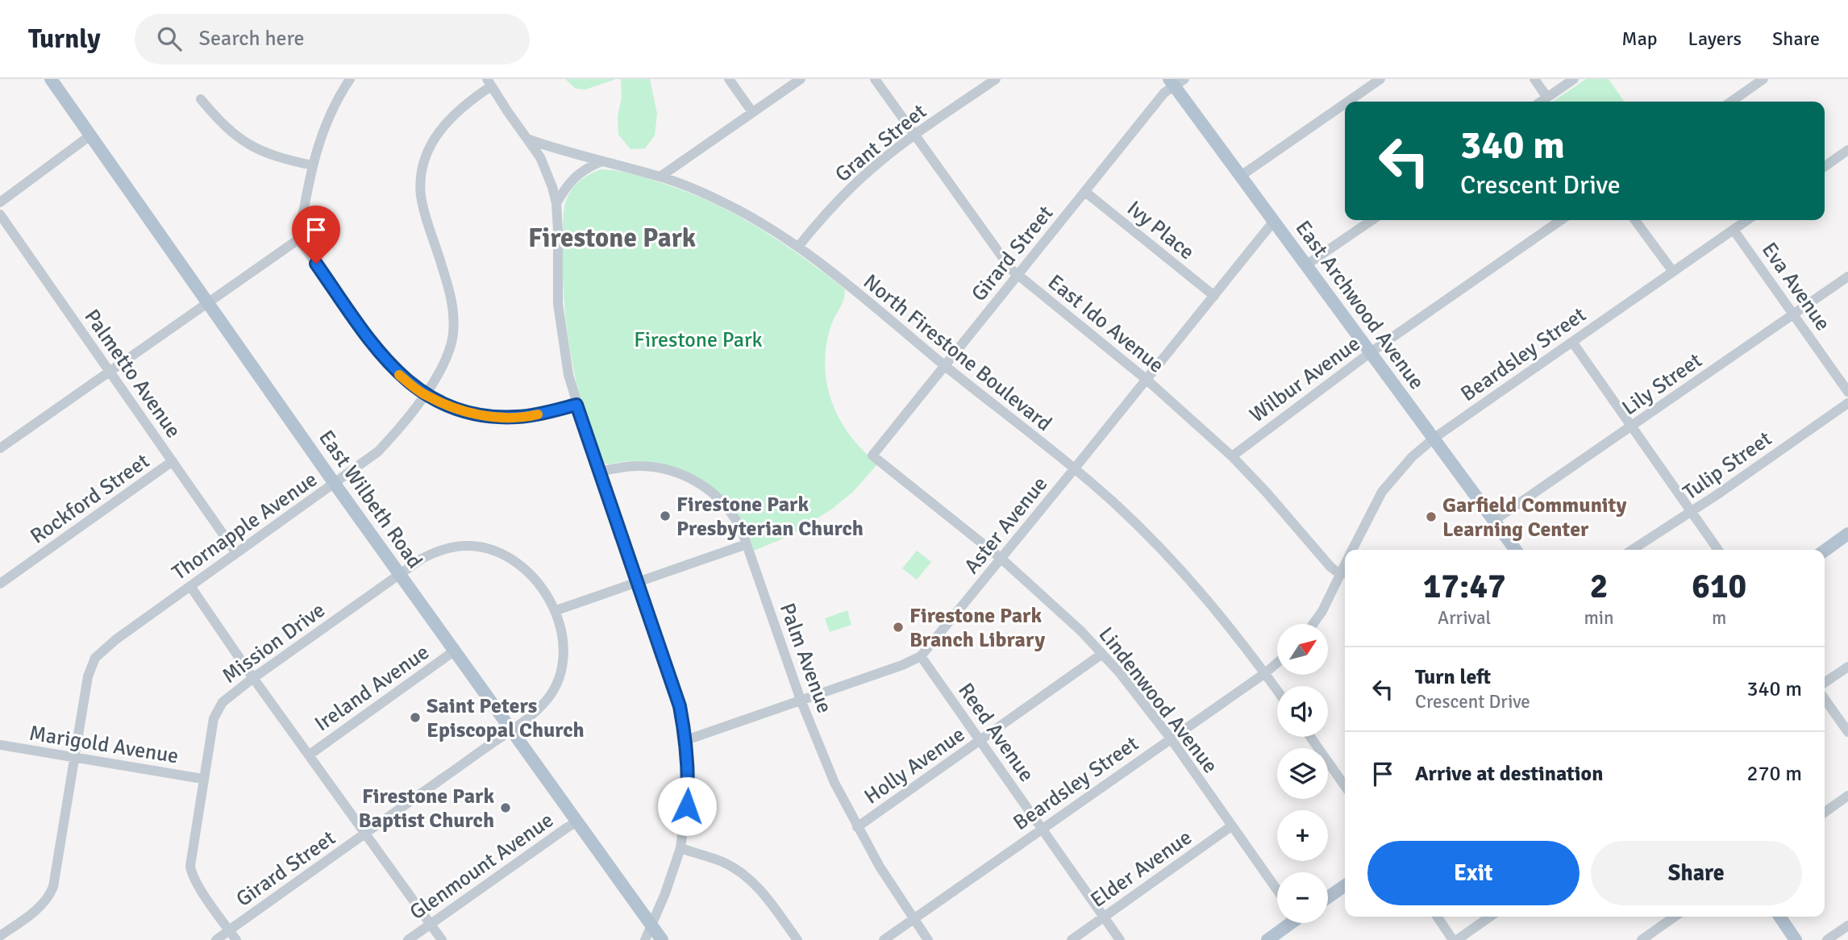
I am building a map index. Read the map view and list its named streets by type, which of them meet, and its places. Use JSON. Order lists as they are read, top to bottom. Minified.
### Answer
{"streets":{"main road":["East Archwood Avenue","East Wilbeth Road"],"street":["Grant Street","Ivy Place","Girard Street","Eva Avenue","East Ido Avenue","North Firestone Boulevard","Beardsley Street","Palmetto Avenue","Wilbur Avenue","Lily Street","Tulip Street","Rockford Street","Aster Avenue","Thornapple Avenue","Mission Drive","Palm Avenue","Ireland Avenue","Lindenwood Avenue","Reed Avenue","Marigold Avenue","Holly Avenue","Glenmount Avenue","Elder Avenue"]},"crossings":[["Grant Street","East Ido Avenue"],["Grant Street","North Firestone Boulevard"],["Ivy Place","Girard Street"],["Ivy Place","Aster Avenue"],["Girard Street","East Archwood Avenue"],["Girard Street","East Ido Avenue"],["Girard Street","North Firestone Boulevard"],["Girard Street","East Wilbeth Road"],["Girard Street","Mission Drive"],["Girard Street","Lindenwood Avenue"],["Eva Avenue","Beardsley Street"],["Eva Avenue","Lily Street"],["East Archwood Avenue","Beardsley Street"],["East Archwood Avenue","Wilbur Avenue"],["East Archwood Avenue","Lily Street"],["East Archwood Avenue","Aster Avenue"],["East Ido Avenue","Beardsley Street"],["East Ido Avenue","Wilbur Avenue"],["East Ido Avenue","Aster Avenue"],["North Firestone Boulevard","Beardsley Street"],["North Firestone Boulevard","Aster Avenue"],["Beardsley Street","Palm Avenue"],["Beardsley Street","Lindenwood Avenue"],["Beardsley Street","Reed Avenue"],["Palmetto Avenue","Rockford Street"],["Palmetto Avenue","Thornapple Avenue"],["East Wilbeth Road","Thornapple Avenue"],["East Wilbeth Road","Mission Drive"],["East Wilbeth Road","Ireland Avenue"],["East Wilbeth Road","Glenmount Avenue"],["Aster Avenue","Palm Avenue"],["Aster Avenue","Lindenwood Avenue"],["Aster Avenue","Reed Avenue"],["Thornapple Avenue","Marigold Avenue"],["Mission Drive","Marigold Avenue"],["Palm Avenue","Holly Avenue"],["Lindenwood Avenue","Holly Avenue"],["Lindenwood Avenue","Elder Avenue"],["Reed Avenue","Holly Avenue"],["Reed Avenue","Elder Avenue"]],"districts":["Firestone Park"],"parks":["Firestone Park"],"places":["Firestone Park Presbyterian Church","Garfield Community Learning Center","Firestone Park Branch Library","Saint Peters Episcopal Church","Firestone Park Baptist Church"],"north":"top right","page":{"header":"Turnly","search":"Search here","nav":["Map","Layers","Share"],"turn":["340 m","Crescent Drive"],"eta":["17:47","Arrival","2","min","610","m"],"map_buttons":["+","−"],"list":[{"name":"Turn left","note":"Crescent Drive","value":"340 m"},{"name":"Arrive at destination","value":"270 m"}],"buttons":["Exit","Share"]}}
